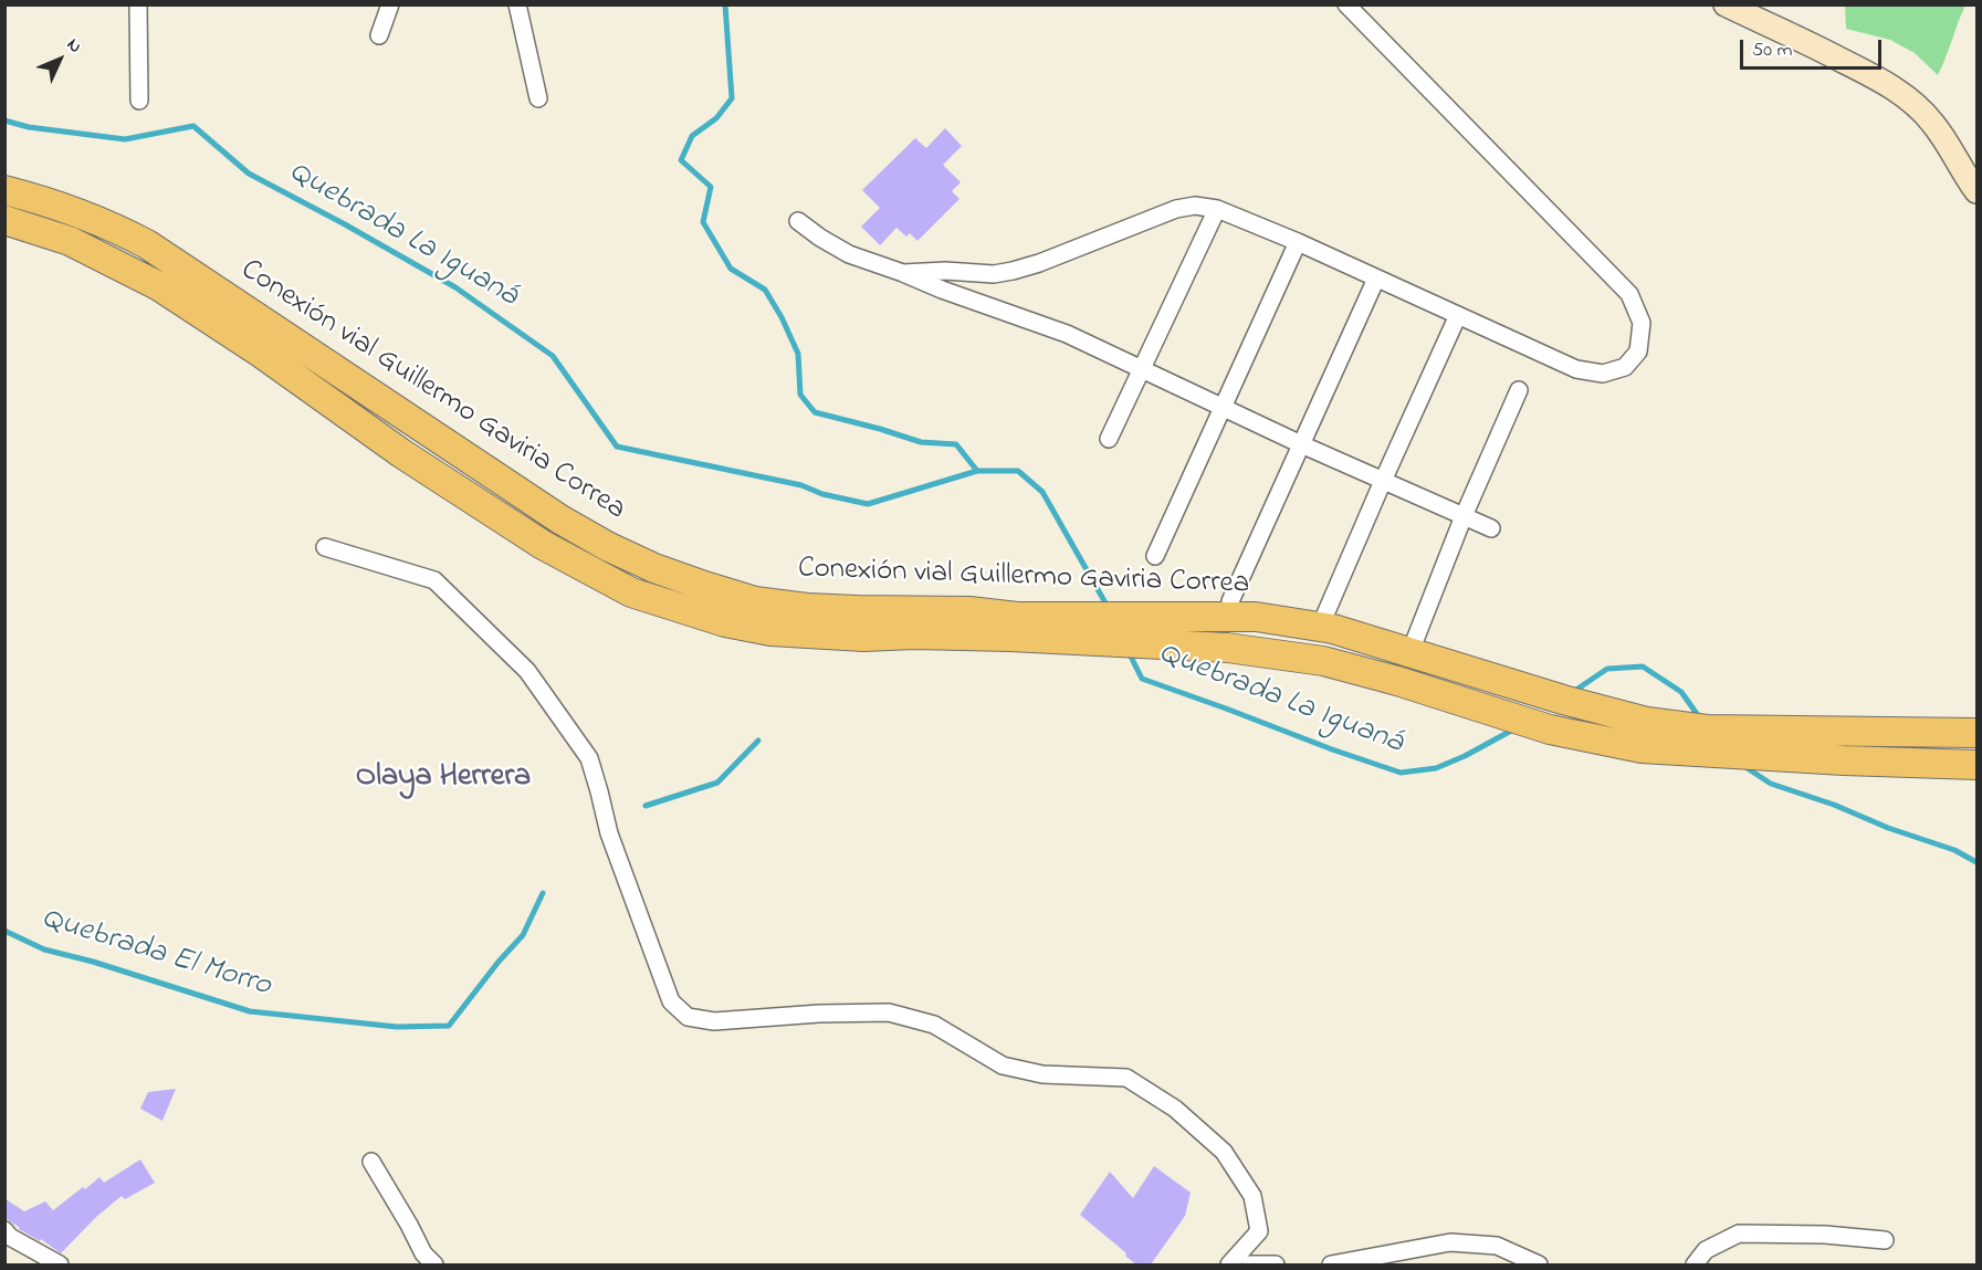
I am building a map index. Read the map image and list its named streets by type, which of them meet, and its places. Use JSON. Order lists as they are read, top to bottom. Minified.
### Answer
{"streets":{"highway":["Conexión vial Guillermo Gaviria Correa"]},"districts":["Olaya Herrera"],"water":["Quebrada La Iguaná","Quebrada El Morro"],"scale_bar":"50 m","north":"top right"}
